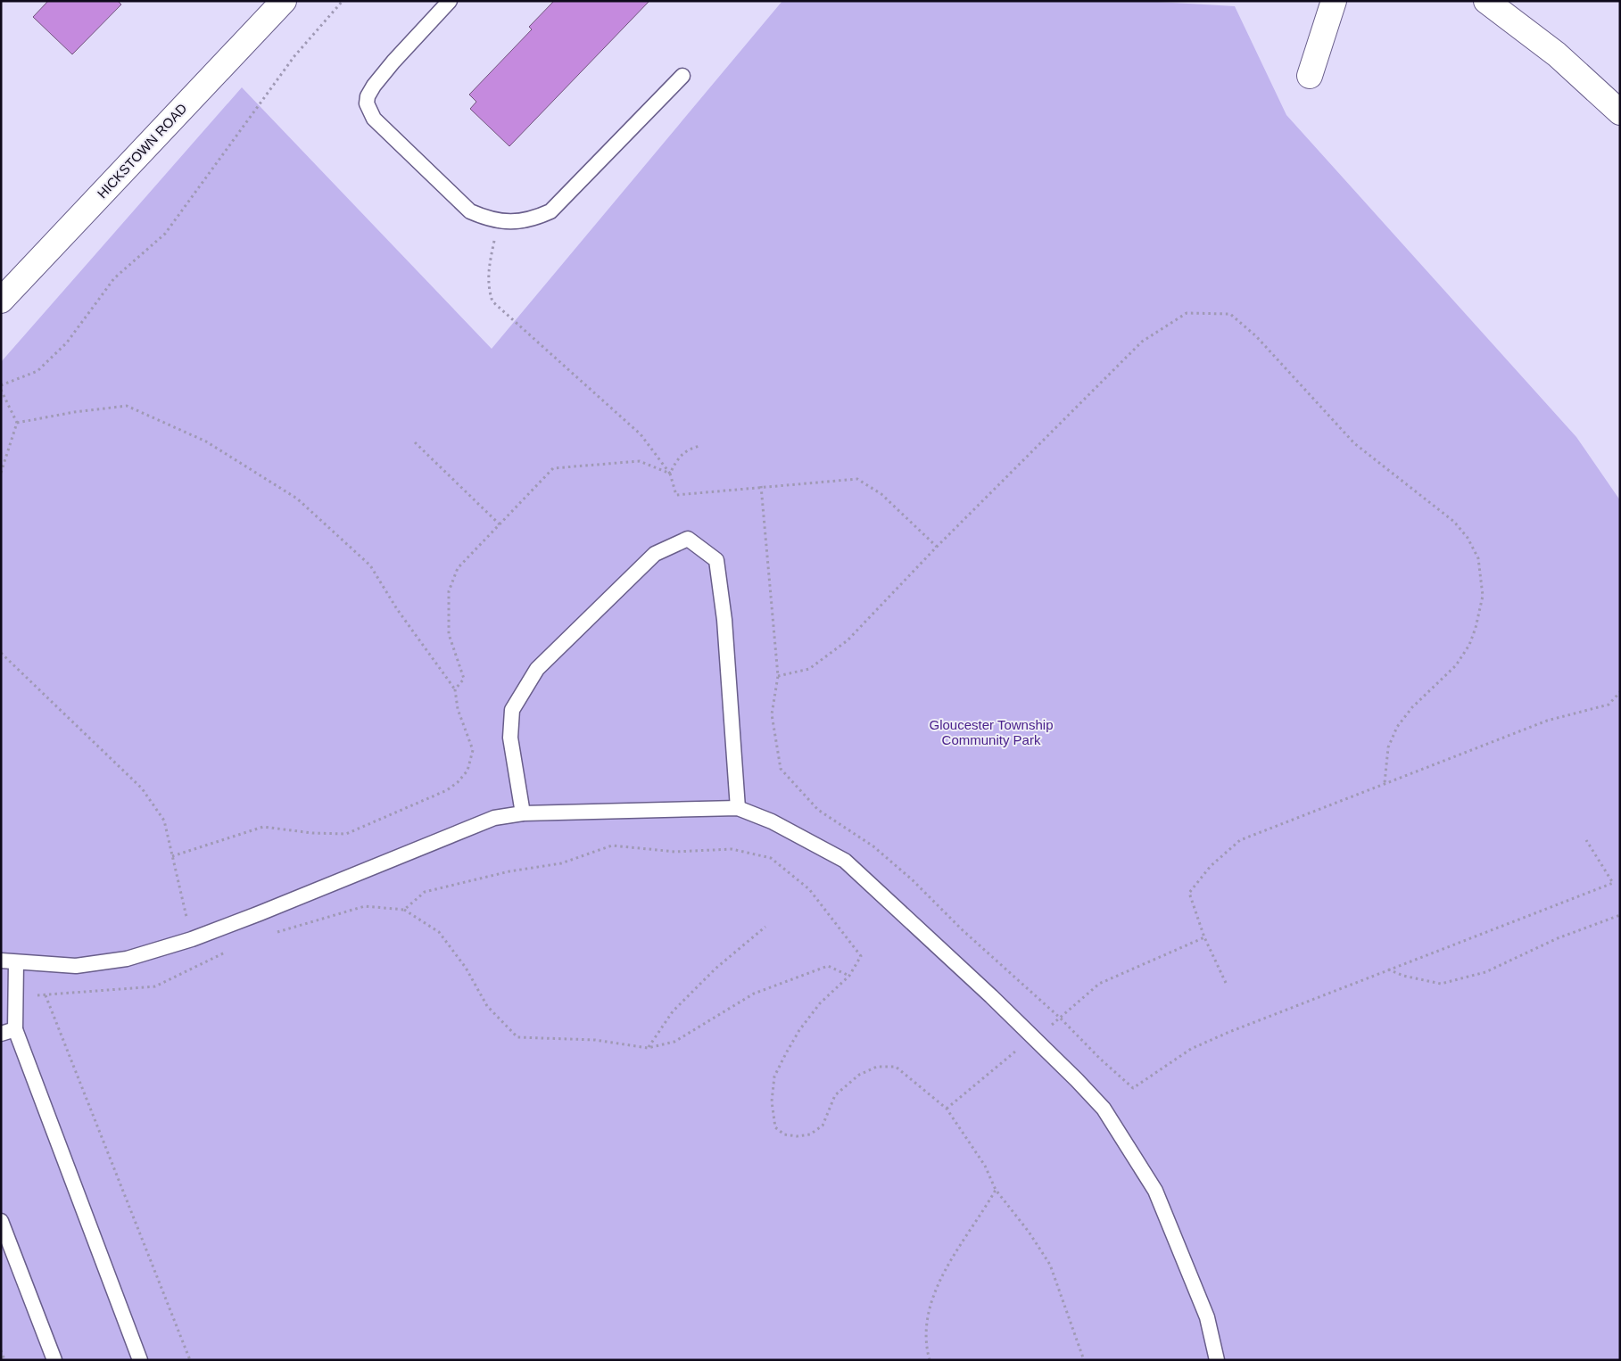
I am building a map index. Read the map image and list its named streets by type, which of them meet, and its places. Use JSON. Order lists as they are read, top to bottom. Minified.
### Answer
{"streets":{"street":["HICKSTOWN ROAD"]},"parks":["Gloucester Township Community Park"]}
